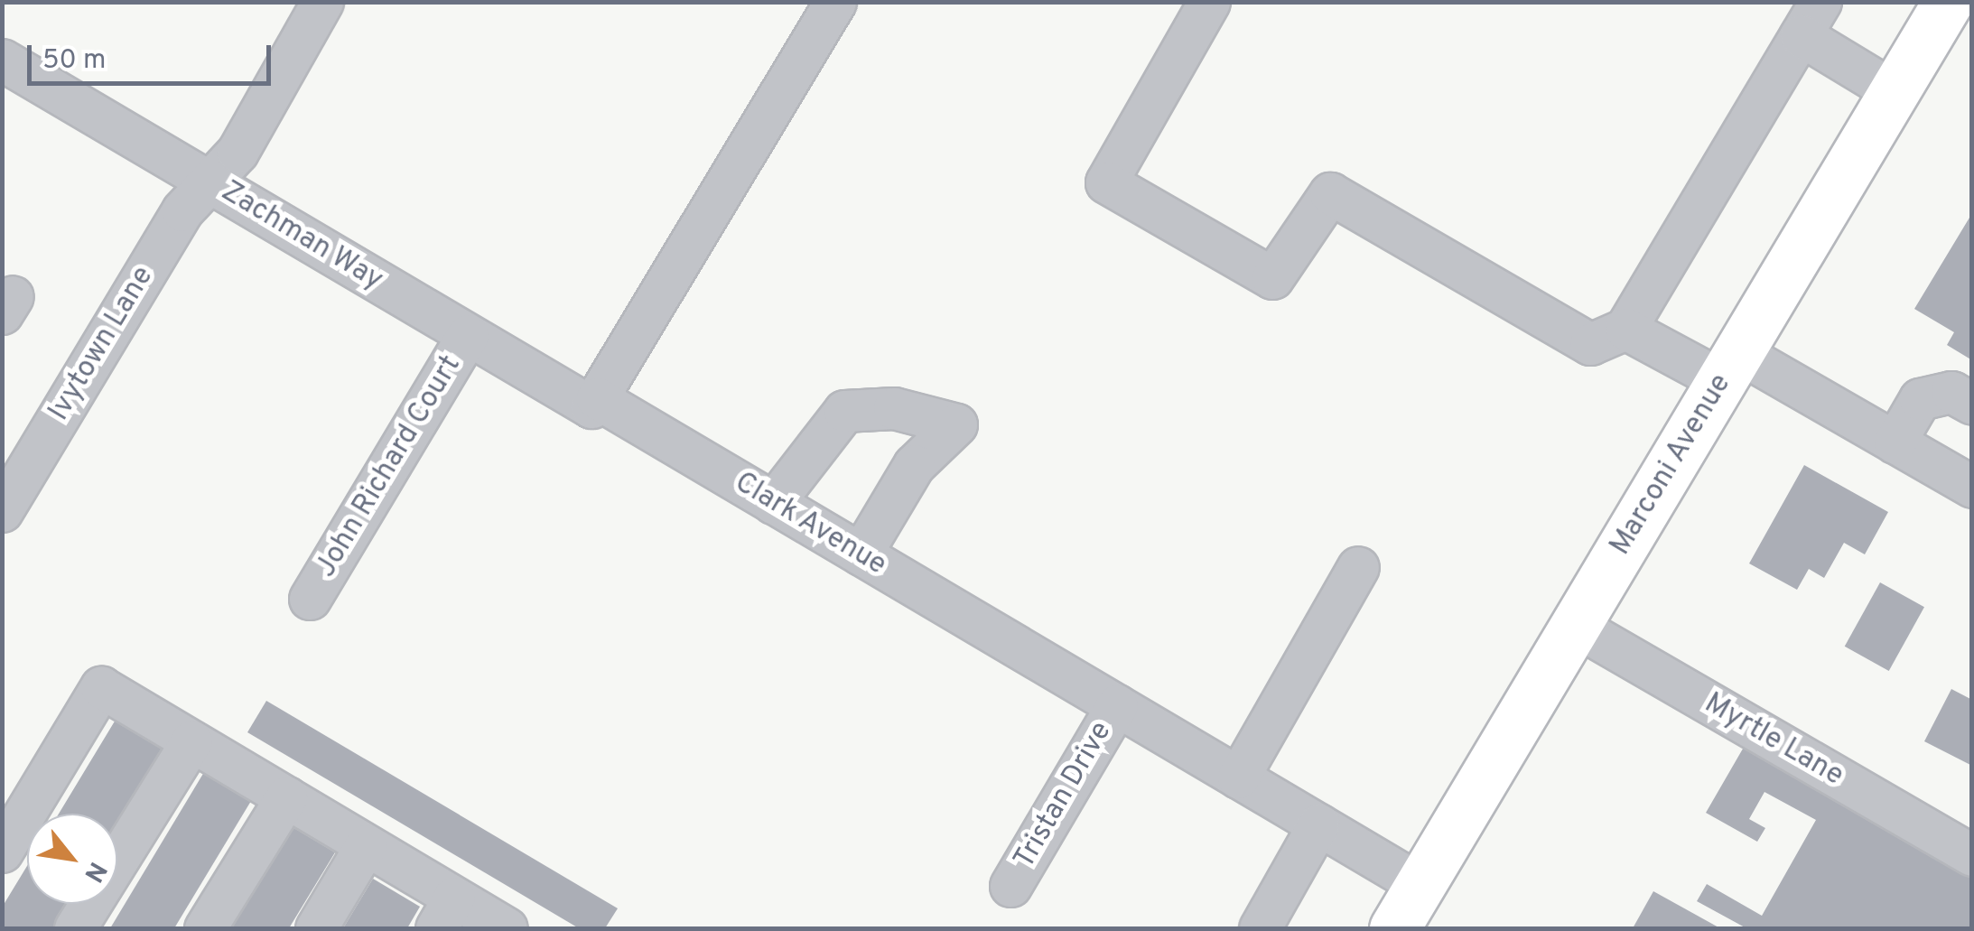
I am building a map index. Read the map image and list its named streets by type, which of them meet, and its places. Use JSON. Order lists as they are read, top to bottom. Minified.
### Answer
{"streets":{"main road":["Marconi Avenue"],"street":["Zachman Way","Ivytown Lane","John Richard Court","Clark Avenue","Myrtle Lane","Tristan Drive"]},"crossings":[["Zachman Way","Ivytown Lane"],["Zachman Way","John Richard Court"],["Zachman Way","Clark Avenue"],["Marconi Avenue","Clark Avenue"],["Marconi Avenue","Myrtle Lane"],["Clark Avenue","Tristan Drive"]],"scale_bar":"50 m","north":"bottom right"}
